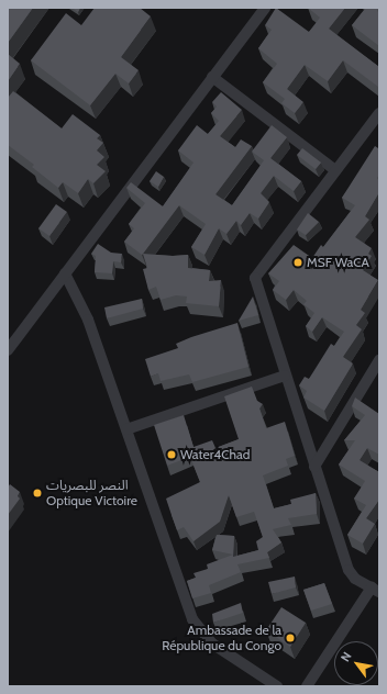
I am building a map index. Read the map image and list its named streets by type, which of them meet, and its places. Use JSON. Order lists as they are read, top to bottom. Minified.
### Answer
{"places":["MSF WaCA","Water4Chad","النصر للبصريات Optique Victoire","Ambassade de la République du Congo"],"north":"top left"}
